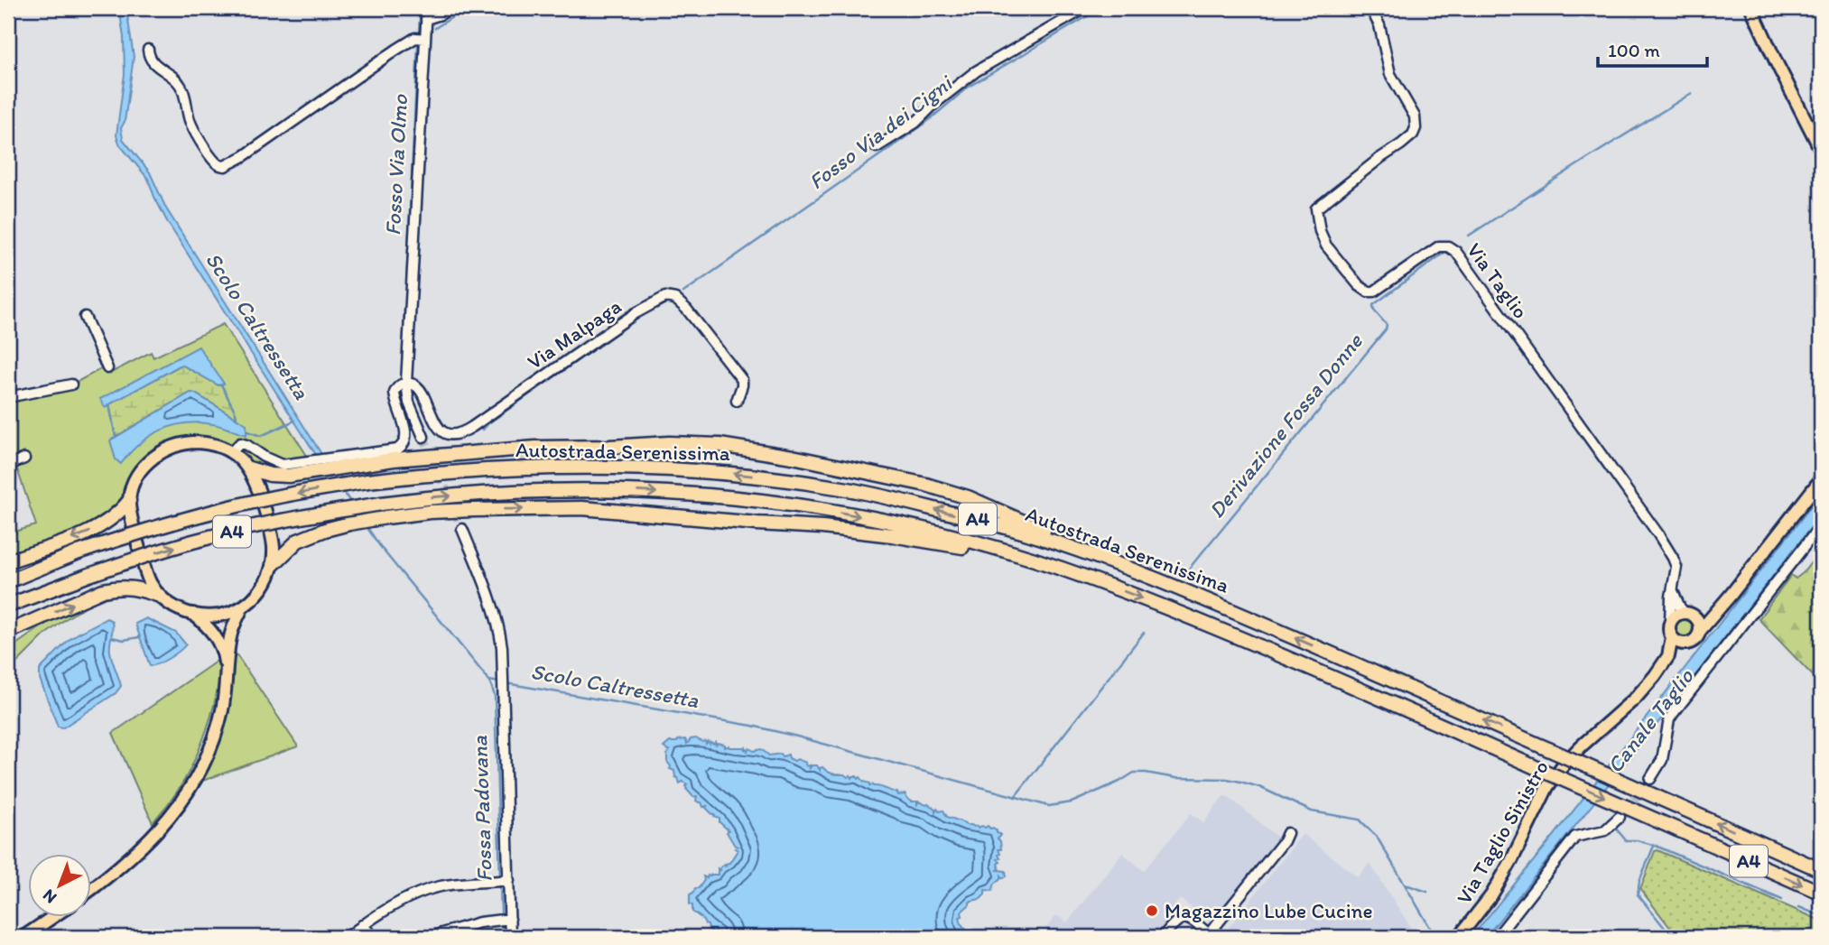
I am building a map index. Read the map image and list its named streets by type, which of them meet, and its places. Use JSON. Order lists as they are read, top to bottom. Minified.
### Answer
{"streets":{"highway":["Autostrada Serenissima","A4"],"main road":["Via Taglio Sinistro"],"street":["Via Taglio","Via Malpaga"]},"crossings":[["Via Taglio","Via Taglio Sinistro"]],"water":["Fosso Via dei Cigni","Fosso Via Olmo","Scolo Caltressetta","Derivazione Fossa Donne","Canale Taglio","Fossa Padovana"],"places":["Magazzino Lube Cucine"],"scale_bar":"100 m","north":"bottom left"}
